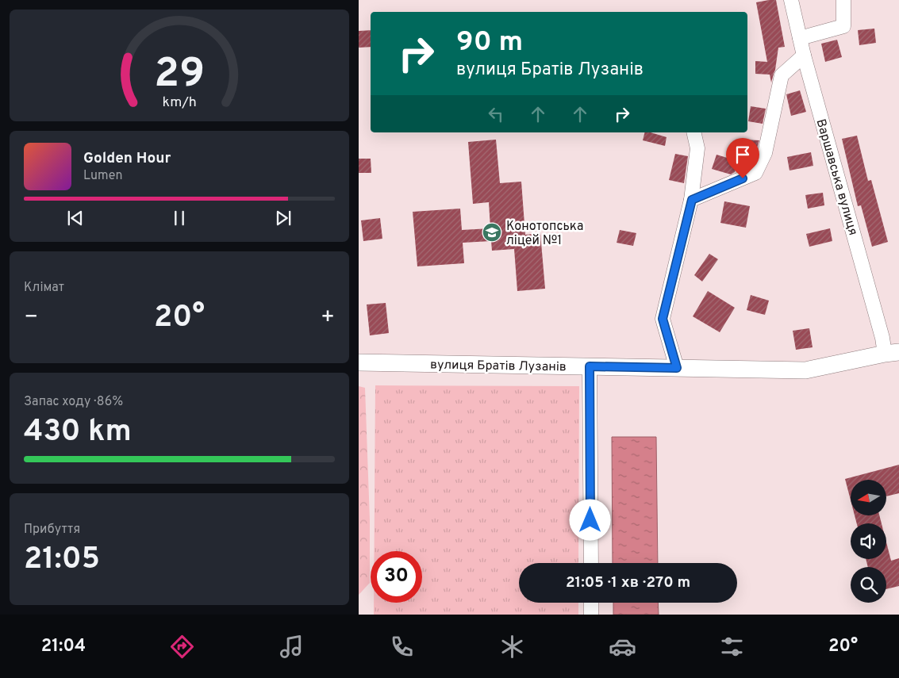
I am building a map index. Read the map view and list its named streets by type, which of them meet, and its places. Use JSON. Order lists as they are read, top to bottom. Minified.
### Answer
{"streets":{"main road":["вулиця Братів Лузанів"],"street":["Варшавська вулиця"]},"crossings":[["Варшавська вулиця","вулиця Братів Лузанів"]],"places":{"school or university":["Конотопська ліцей №1"]},"north":"left","page":{"turn":["90 m","вулиця Братів Лузанів"],"song":["Golden Hour","Lumen"],"tile":["Клімат",["Запас ходу · 86%","430 km"],["Прибуття","21:05"]],"heat":["−","20°","+"],"limit":"30","trip":"21:05 · 1 хв · 270 m","tabs":["21:04","20°"],"gauge":["29","km/h"]}}
